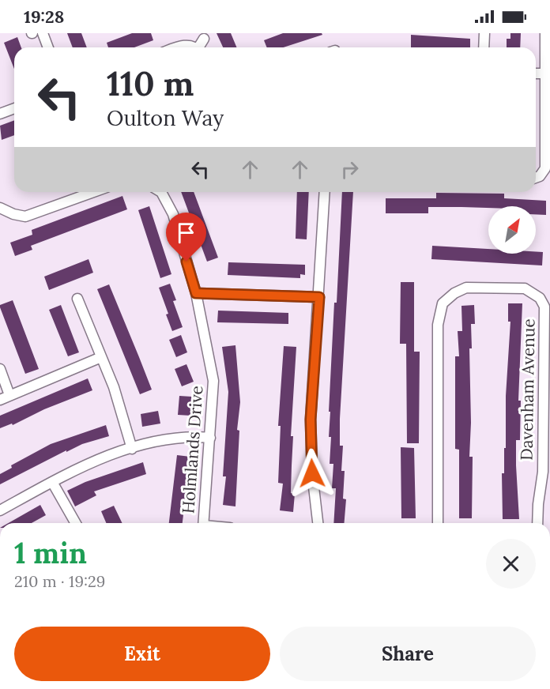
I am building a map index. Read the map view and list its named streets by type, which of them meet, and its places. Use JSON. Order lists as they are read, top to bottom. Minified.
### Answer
{"streets":{"street":["Davenham Avenue","Holmlands Drive"]},"north":"top right","page":{"status":"19:28","turn":["110 m","Oulton Way"],"heading":["1 min","210 m · 19:29"],"buttons":["Exit","Share"]}}
